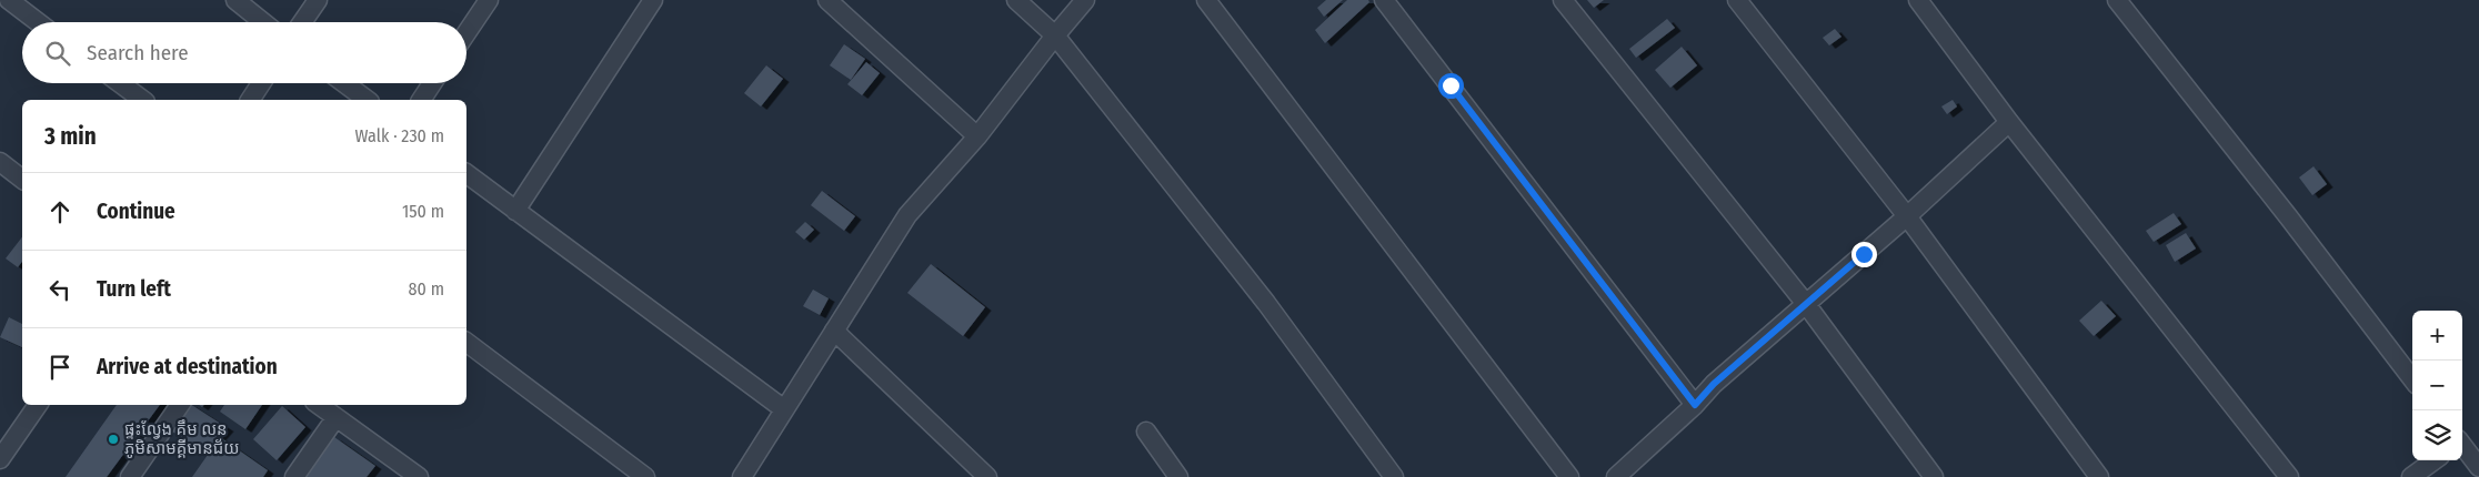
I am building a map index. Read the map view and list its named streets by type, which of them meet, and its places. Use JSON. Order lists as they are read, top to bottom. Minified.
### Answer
{"places":["ផ្ទះល្វែង គឹម លន ភូមិសាមគ្គីមានជ័យ"],"page":{"search":"Search here","heading":["3 min","Walk · 230 m"],"list":[["Continue","150 m"],["Turn left","80 m"],"Arrive at destination"],"map_buttons":["+","−"]}}
